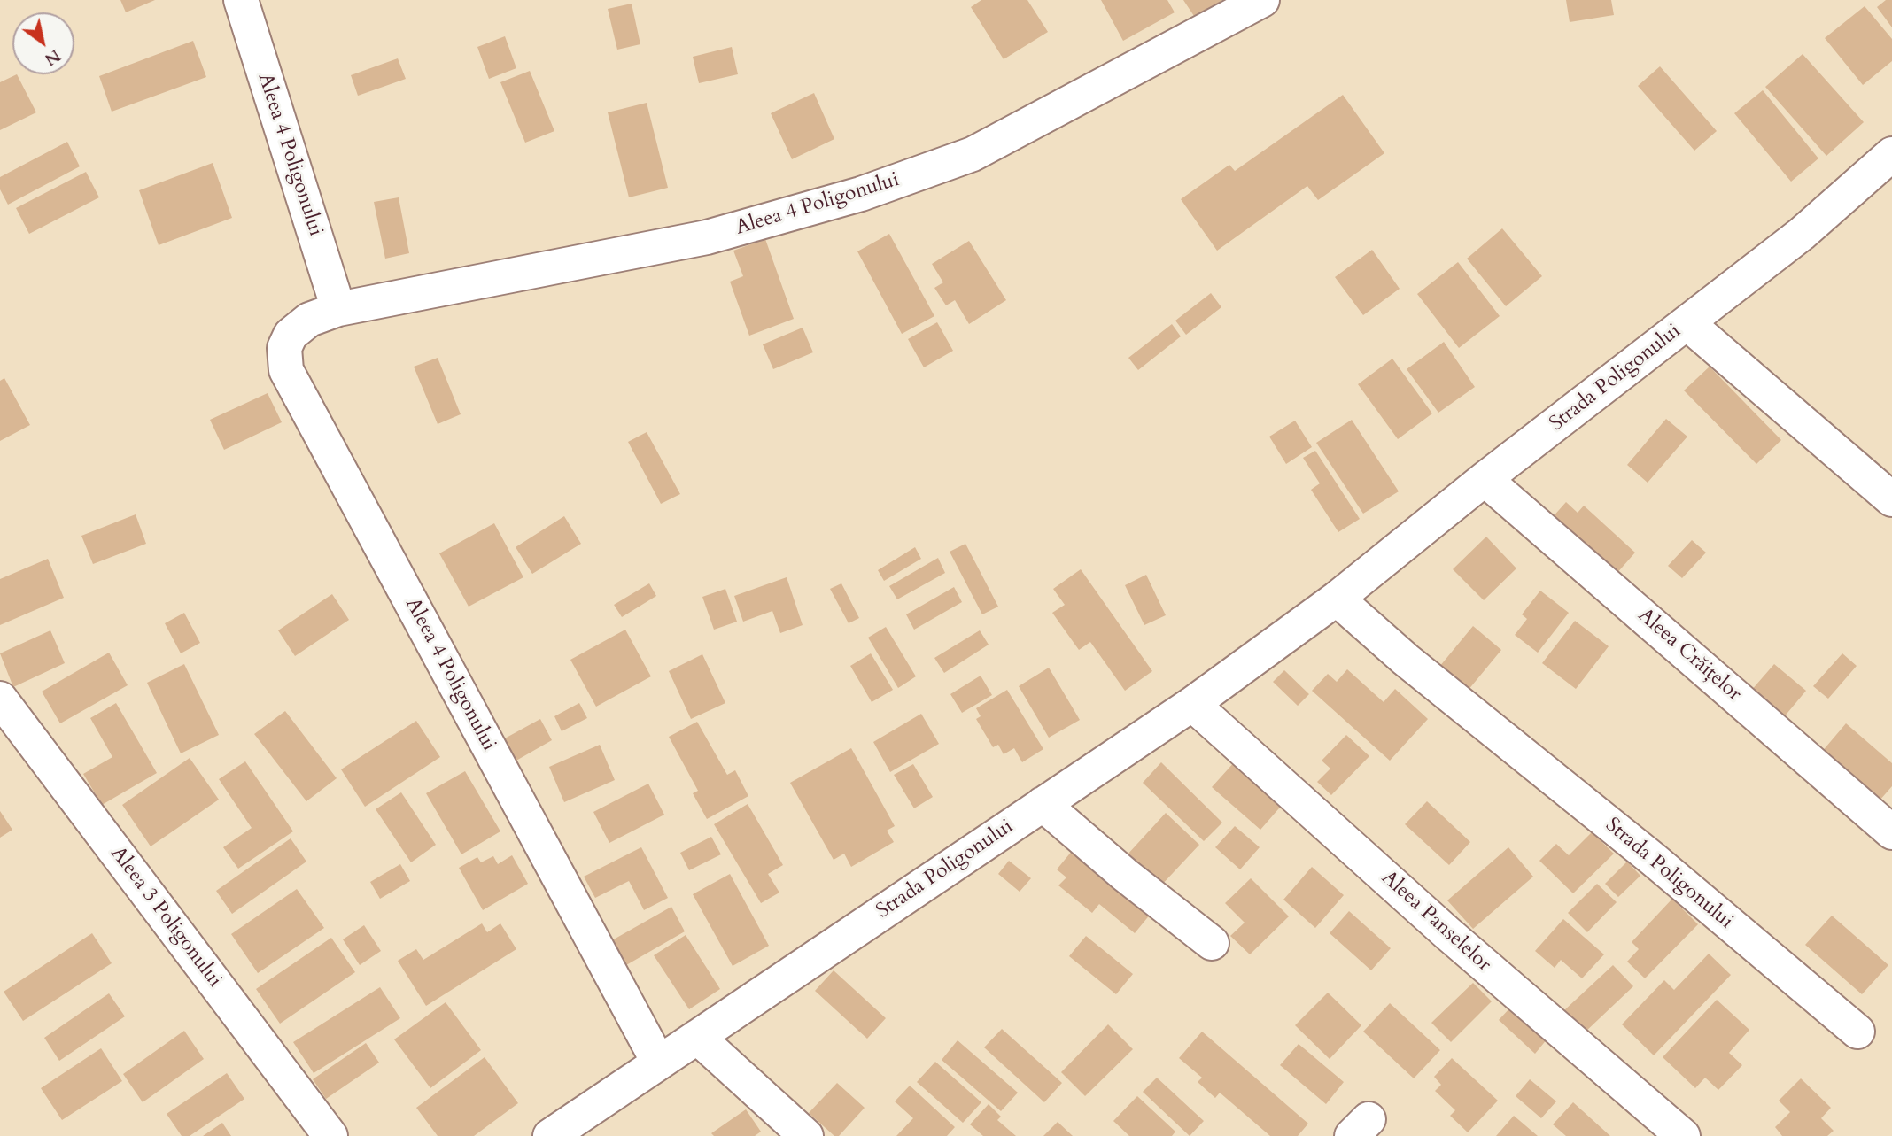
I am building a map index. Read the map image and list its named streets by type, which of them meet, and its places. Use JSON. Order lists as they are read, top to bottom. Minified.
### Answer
{"streets":{"street":["Aleea 4 Poligonului","Strada Poligonului","Aleea Crăițelor","Aleea 3 Poligonului","Aleea Panselelor"]},"crossings":[["Aleea 4 Poligonului","Strada Poligonului"],["Strada Poligonului","Aleea Crăițelor"],["Strada Poligonului","Aleea Panselelor"]],"north":"bottom right"}
